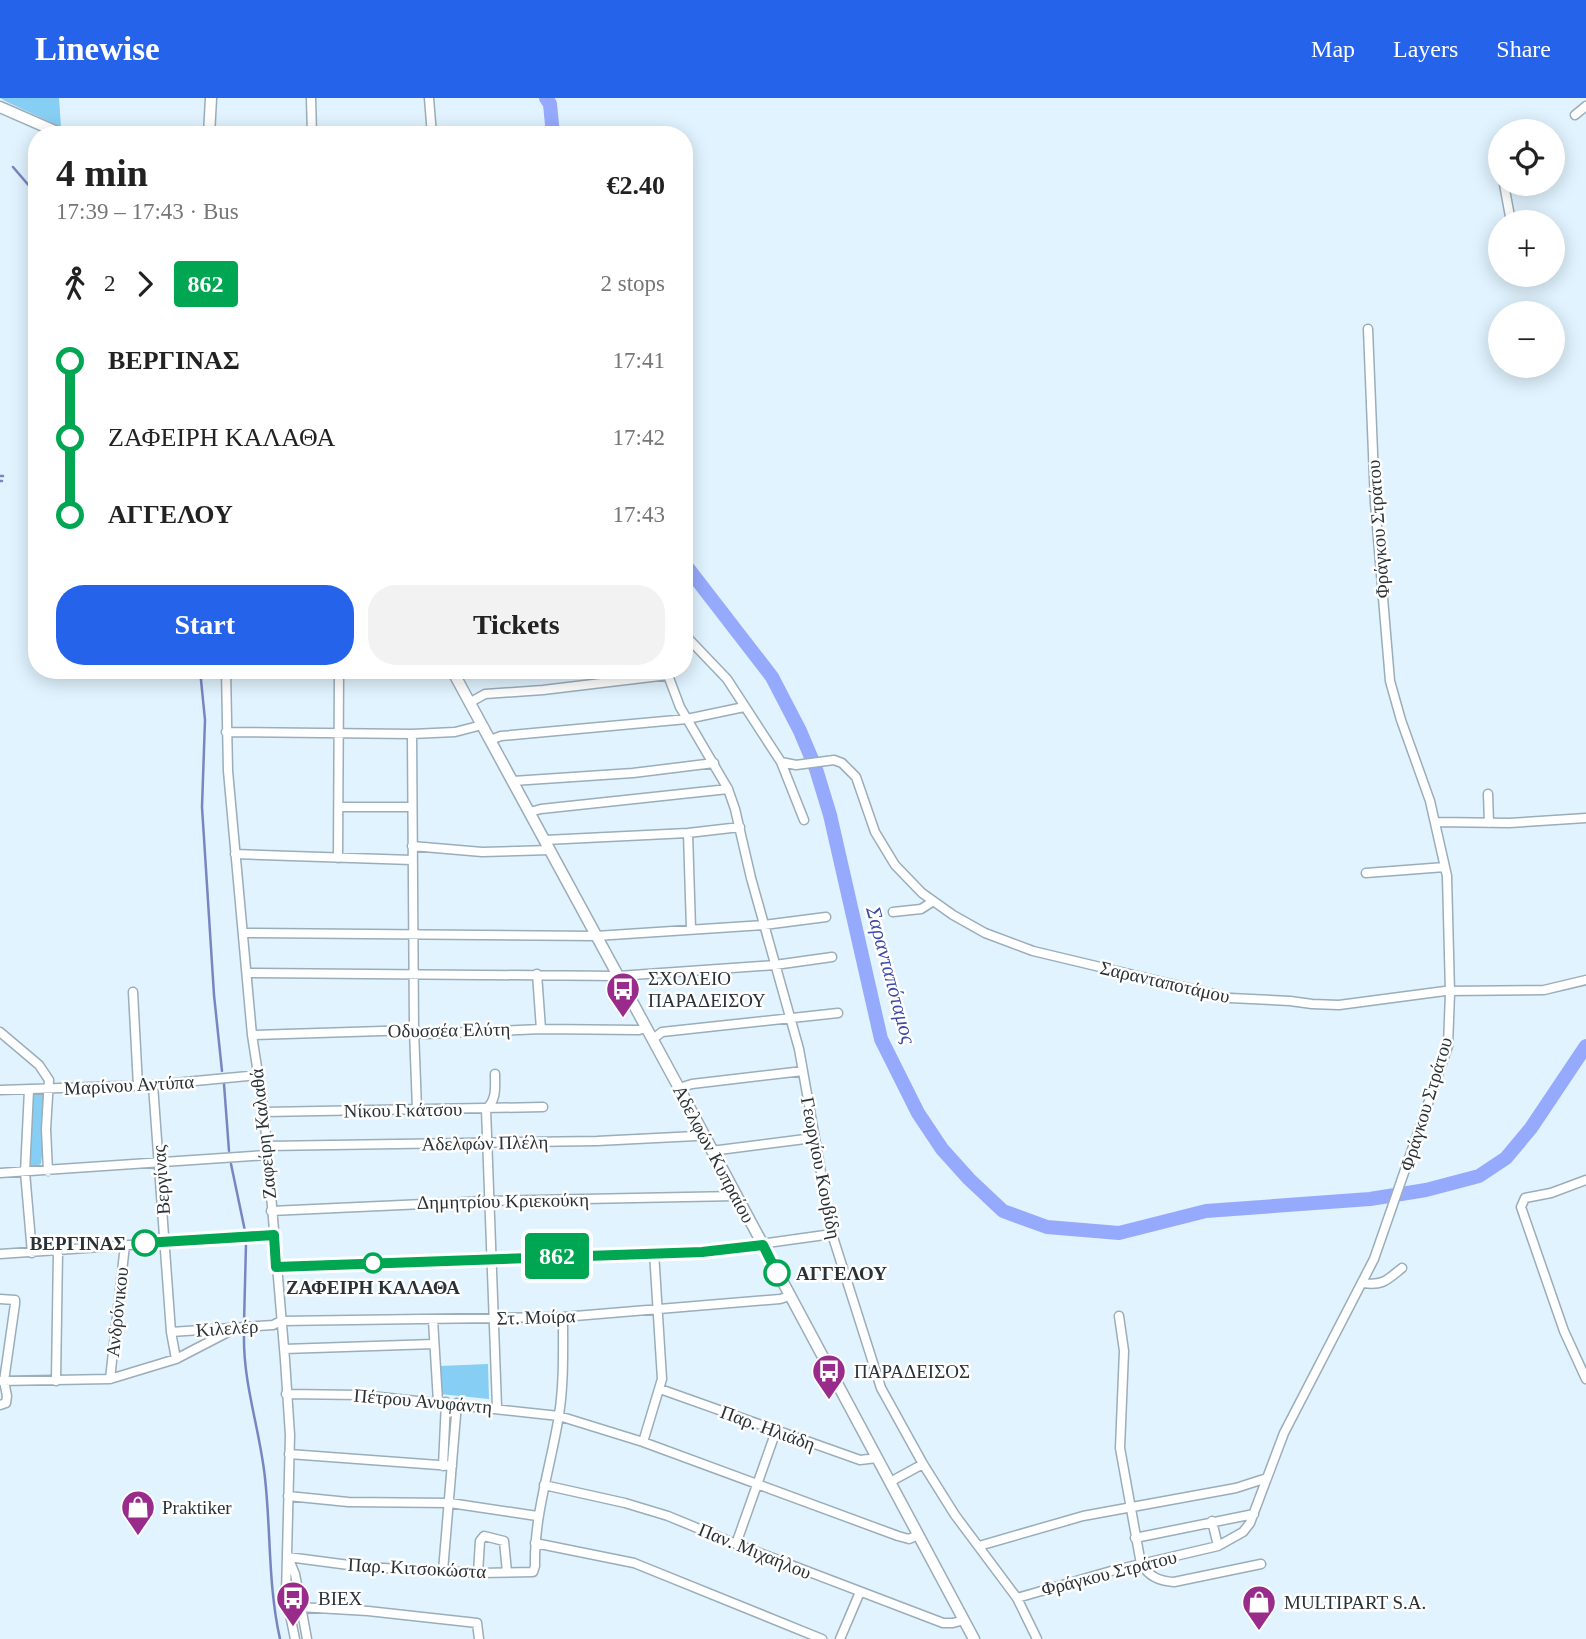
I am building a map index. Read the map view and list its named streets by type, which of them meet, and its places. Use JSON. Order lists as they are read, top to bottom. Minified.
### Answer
{"streets":{"main road":["Αδελφών Κυπραίου"],"street":["Φράγκου Στράτου","Σαρανταποτάμου","Οδυσσέα Ελύτη","Μαρίνου Αντύπα","Νίκου Γκάτσου","Ζαφείρη Καλαθά","Αδελφών Πλέλη","Γεωργίου Κουβίδη","Βεργίνας","Δημητρίου Κριεκούκη","Ανδρόνικου","Στ. Μοίρα","Κιλελέρ","Πέτρου Ανυφάντη","Παρ. Ηλιάδη","Παν. Μιχαήλου","Παρ. Κιτσοκώστα"]},"crossings":[["Φράγκου Στράτου","Σαρανταποτάμου"],["Φράγκου Στράτου","Γεωργίου Κουβίδη"],["Οδυσσέα Ελύτη","Ζαφείρη Καλαθά"],["Οδυσσέα Ελύτη","Αδελφών Κυπραίου"],["Μαρίνου Αντύπα","Ζαφείρη Καλαθά"],["Μαρίνου Αντύπα","Βεργίνας"],["Νίκου Γκάτσου","Ζαφείρη Καλαθά"],["Ζαφείρη Καλαθά","Αδελφών Πλέλη"],["Ζαφείρη Καλαθά","Δημητρίου Κριεκούκη"],["Ζαφείρη Καλαθά","Στ. Μοίρα"],["Ζαφείρη Καλαθά","Κιλελέρ"],["Ζαφείρη Καλαθά","Πέτρου Ανυφάντη"],["Ζαφείρη Καλαθά","Παρ. Κιτσοκώστα"],["Αδελφών Πλέλη","Αδελφών Κυπραίου"],["Αδελφών Πλέλη","Βεργίνας"],["Αδελφών Κυπραίου","Δημητρίου Κριεκούκη"],["Αδελφών Κυπραίου","Στ. Μοίρα"],["Αδελφών Κυπραίου","Πέτρου Ανυφάντη"],["Αδελφών Κυπραίου","Παρ. Ηλιάδη"],["Αδελφών Κυπραίου","Παν. Μιχαήλου"],["Βεργίνας","Κιλελέρ"],["Στ. Μοίρα","Κιλελέρ"]],"water":["Σαρανταπόταμος"],"places":{"bus stop":["ΣΧΟΛΕΙΟ ΠΑΡΑΔΕΙΣΟΥ","ΠΑΡΑΔΕΙΣΟΣ","ΒΙΕΧ"],"other":["ΒΕΡΓΙΝΑΣ","ΖΑΦΕΙΡΗ ΚΑΛΑΘΑ","ΑΓΓΕΛΟΥ"],"shop":["Praktiker","MULTIPART S.A."]},"lines":["bus line 862"],"page":{"header":"Linewise","nav":["Map","Layers","Share"],"on_map":"862","map_buttons":["+","−"],"heading":["4 min","17:39 – 17:43 · Bus","€2.40"],"legs":["2","862","2 stops"],"list":[{"name":"ΒΕΡΓΙΝΑΣ","value":"17:41"},{"name":"ΖΑΦΕΙΡΗ ΚΑΛΑΘΑ","value":"17:42"},{"name":"ΑΓΓΕΛΟΥ","value":"17:43"}],"buttons":["Start","Tickets"]}}
